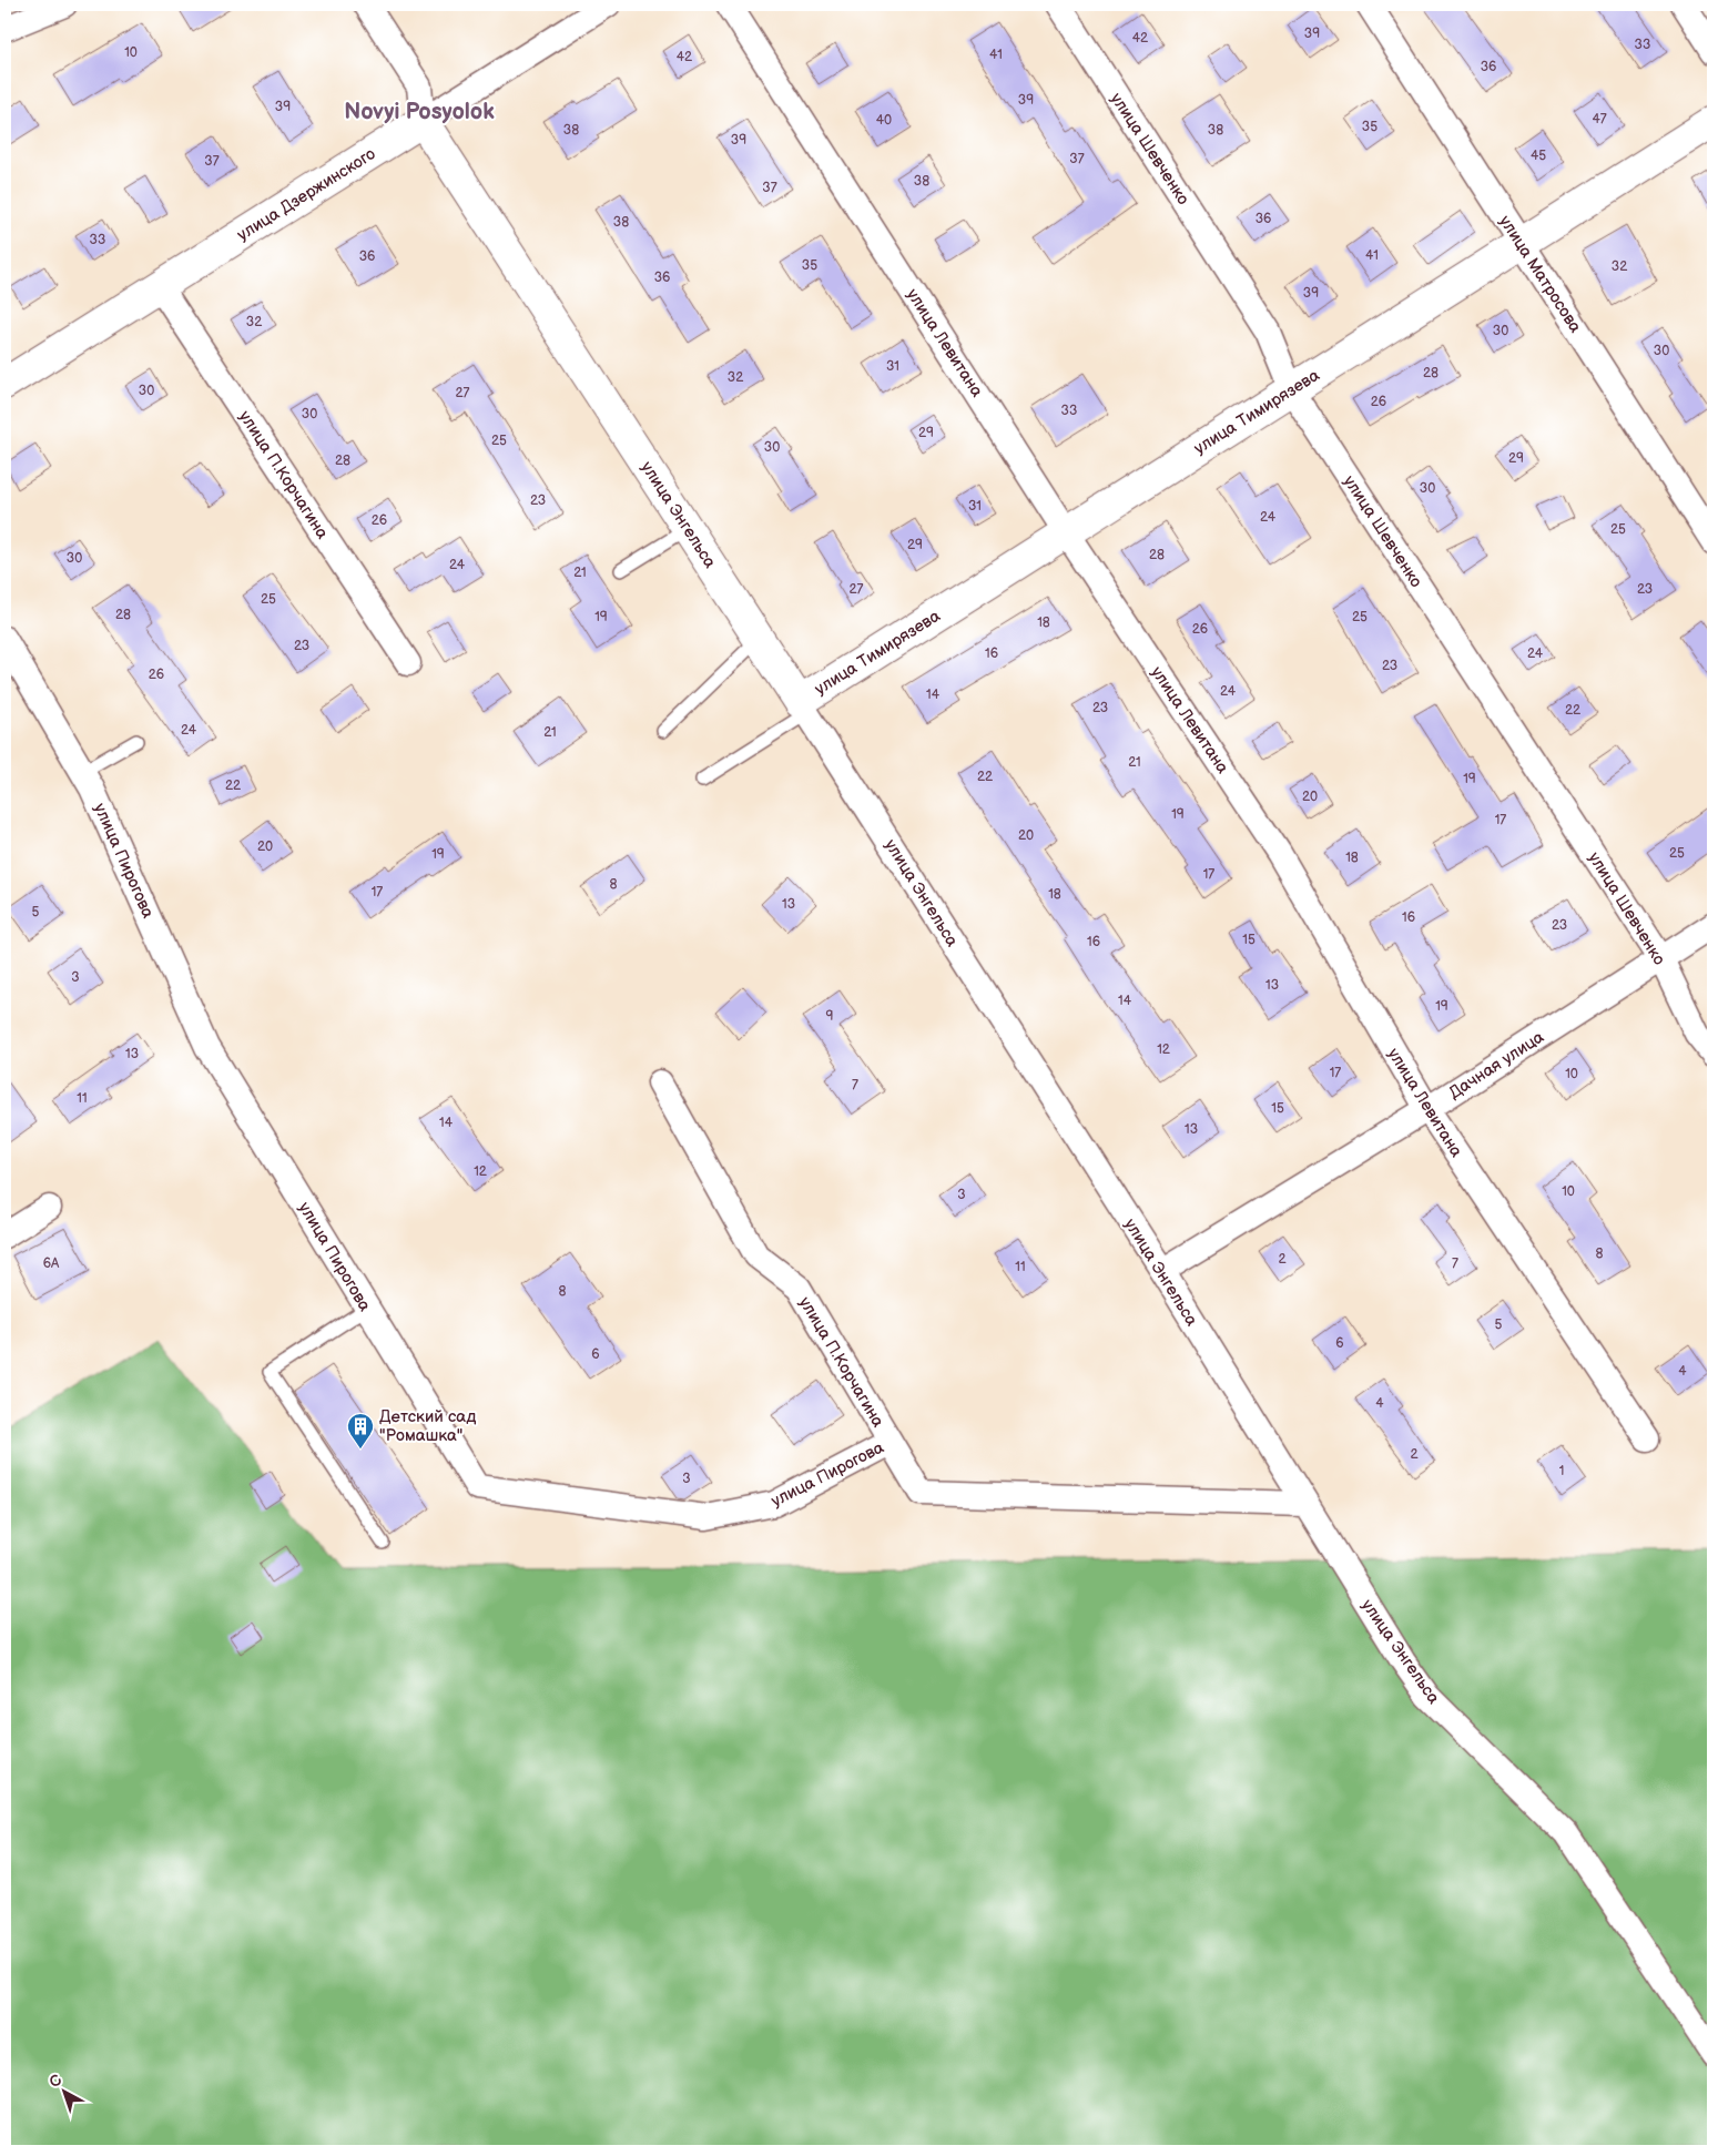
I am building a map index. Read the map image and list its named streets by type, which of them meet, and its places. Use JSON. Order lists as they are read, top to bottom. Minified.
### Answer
{"streets":{"street":["улица Шевченко","улица Дзержинского","улица Матросова","улица Левитана","улица Тимирязева","улица П.Корчагина","улица Энгельса","улица Пирогова","Дачная улица"]},"crossings":[["улица Шевченко","улица Тимирязева"],["улица Шевченко","Дачная улица"],["улица Дзержинского","улица П.Корчагина"],["улица Дзержинского","улица Энгельса"],["улица Матросова","улица Тимирязева"],["улица Левитана","улица Тимирязева"],["улица Левитана","Дачная улица"],["улица Тимирязева","улица Энгельса"],["улица П.Корчагина","улица Энгельса"],["улица П.Корчагина","улица Пирогова"],["улица Энгельса","Дачная улица"]],"districts":["Novyi Posyolok"],"places":{"building":["Детский сад \"Ромашка\""]},"house_numbers":["39","42","33","10","41","42","36","39","39","47","40","35","38","38","39","45","37","37","38","37","36","38","33","41","36","35","32","36","39","32","30","30","31","28","32","30","27","26","33","30","29","25","30","29","28","30","23","31","24","26","25","29","28","30","24","21","27","23","25","28","19","25","18","26","23","16","24","23","26","24","14","23","22","24","21","21","22","19","22","20","19","17","20","20","25","19","18","17","8","17","18","13","5","16","23","15","16","3","13","14","19","9","12","13","17","10","7","11","15","14","13","12","10","3","8","2","6А","7","11","8","5","6","6","4","4","2","1","3"],"north":"top left"}
